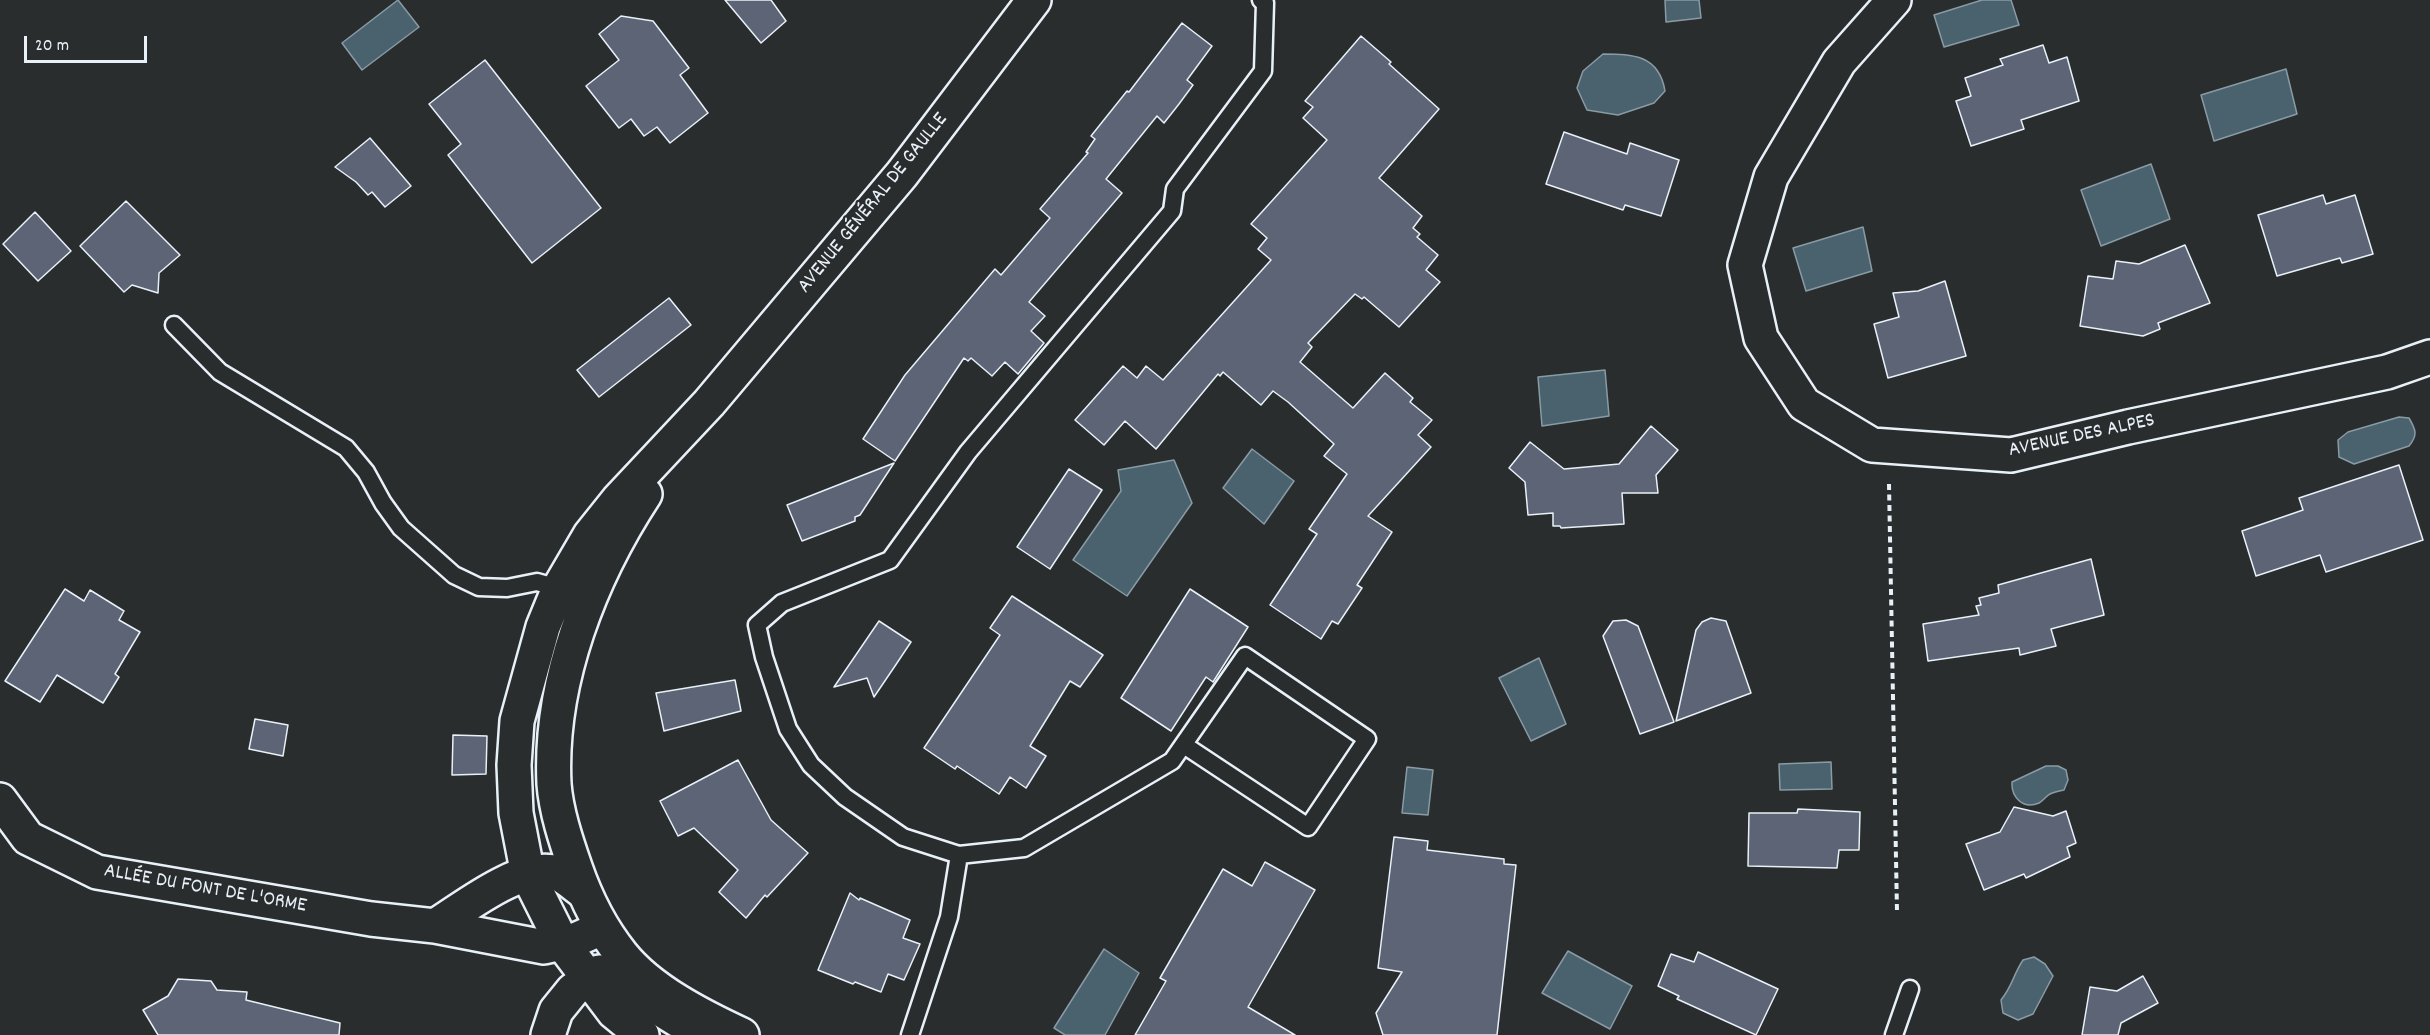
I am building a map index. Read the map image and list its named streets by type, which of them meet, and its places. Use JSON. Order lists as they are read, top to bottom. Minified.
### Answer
{"streets":{"street":["AVENUE GÉNÉRAL DE GAULLE","AVENUE DES ALPES","ALLÉE DU FONT DE L'ORME"]},"crossings":[["AVENUE GÉNÉRAL DE GAULLE","ALLÉE DU FONT DE L'ORME"]],"scale_bar":"20 m"}
